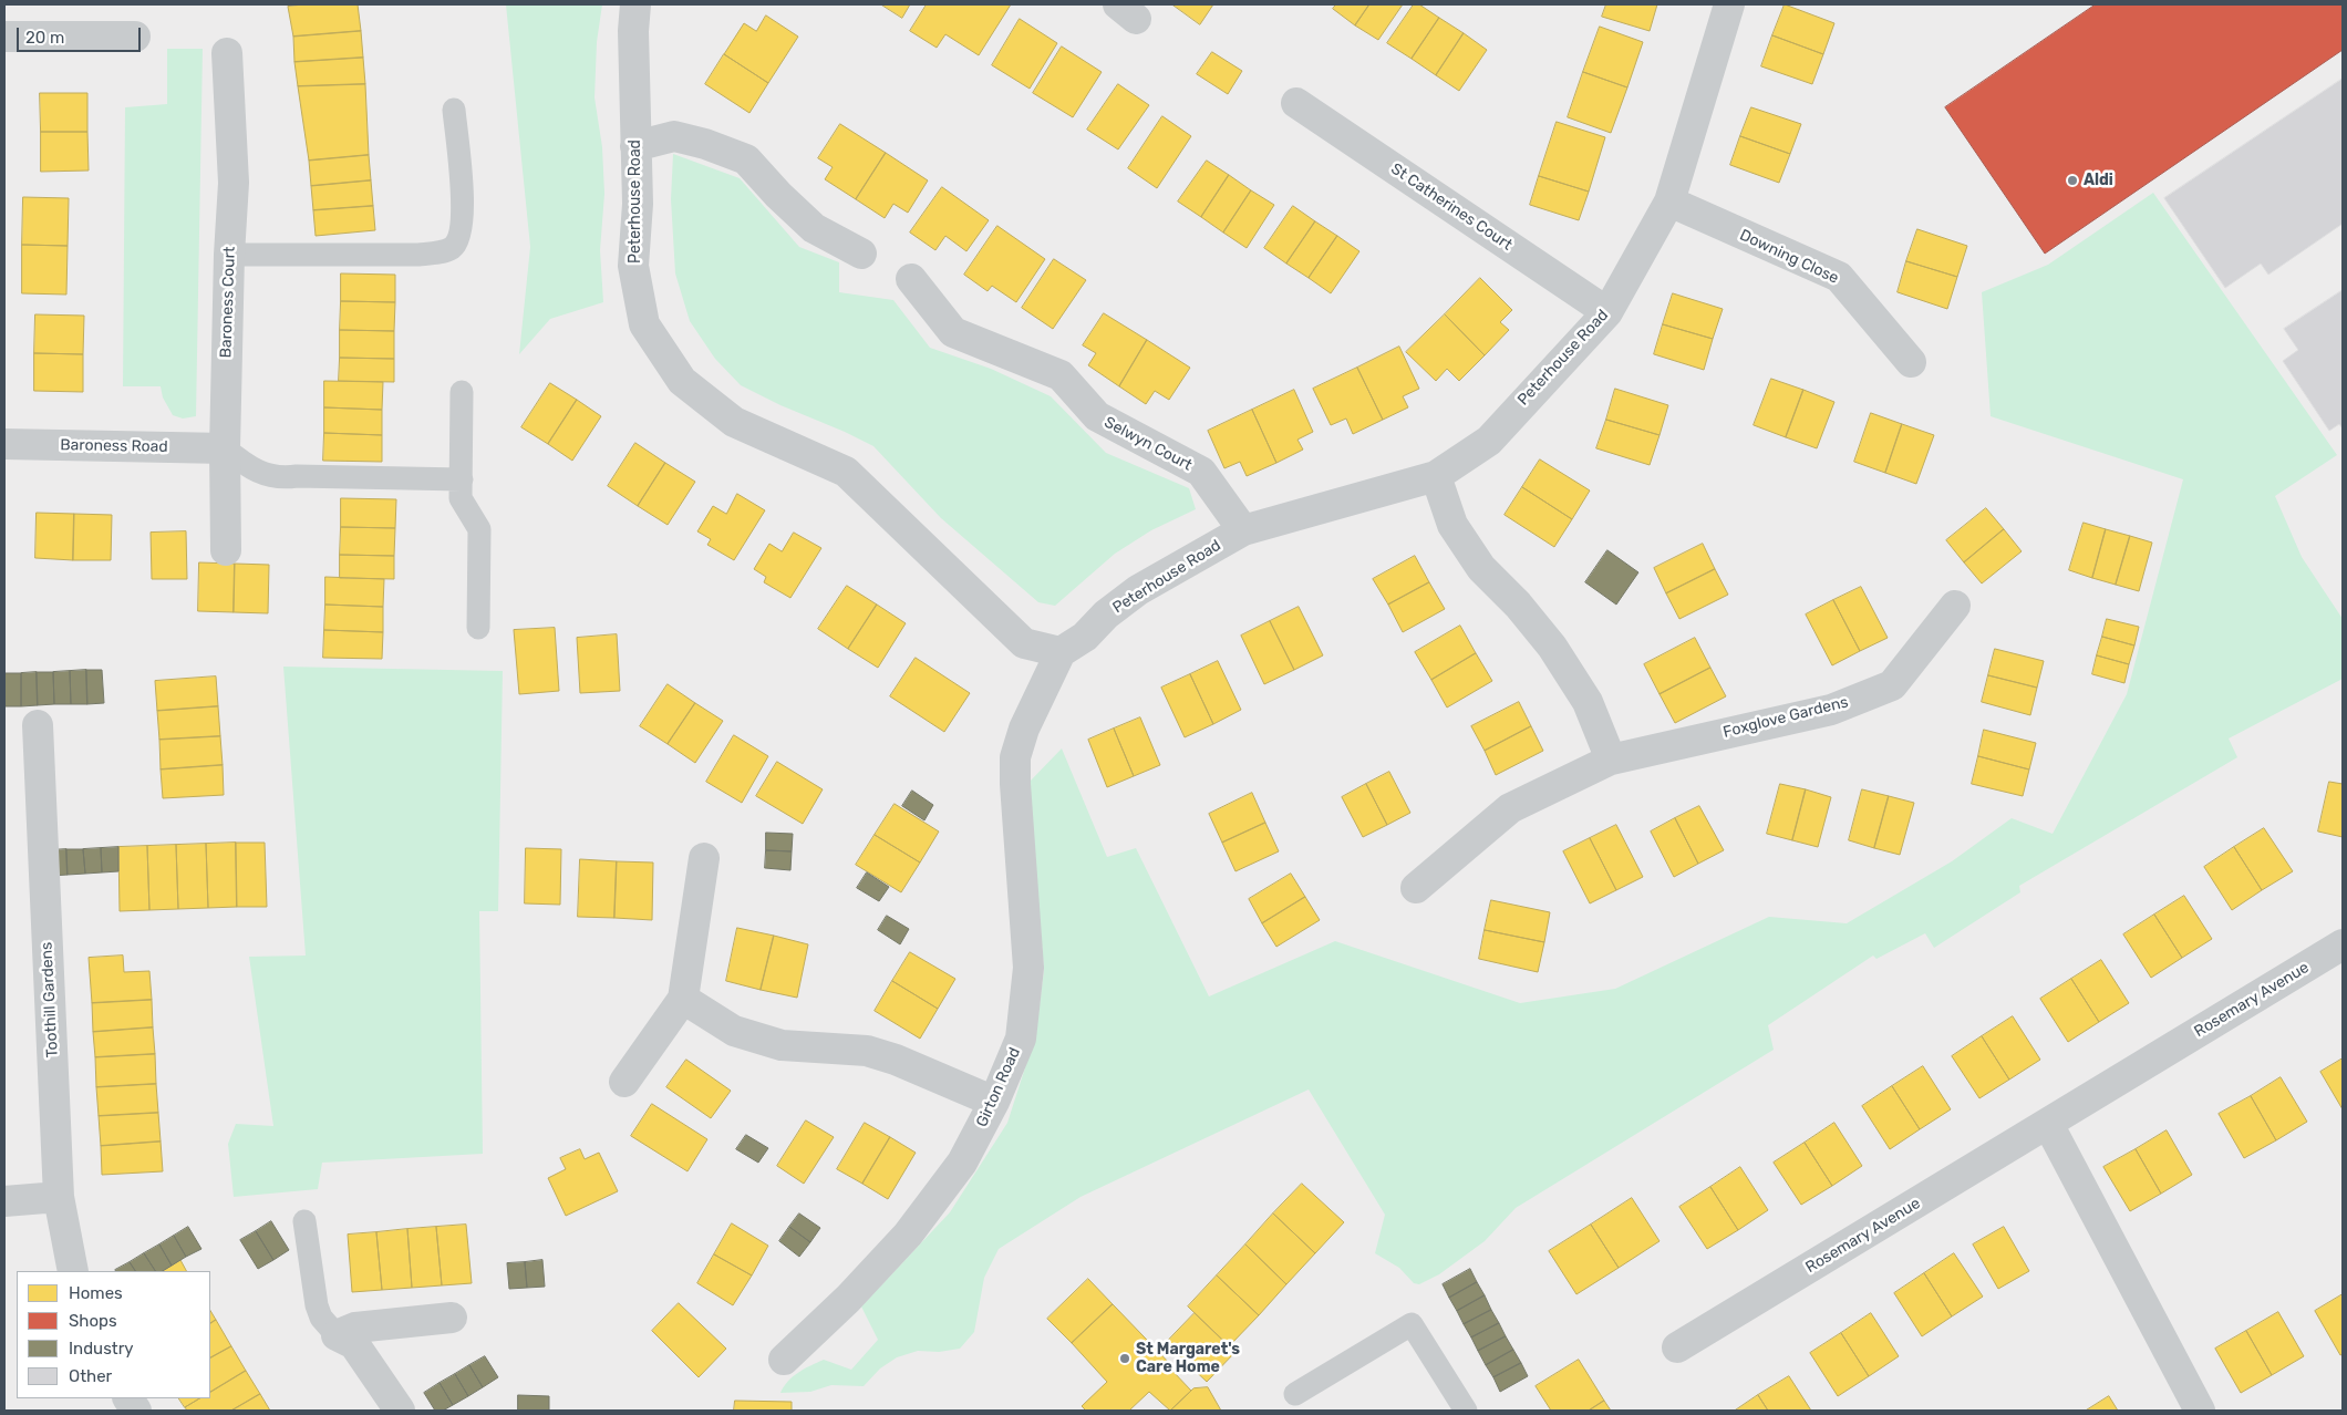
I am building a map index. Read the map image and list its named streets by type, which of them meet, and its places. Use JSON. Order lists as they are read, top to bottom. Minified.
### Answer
{"streets":{"street":["Peterhouse Road","St Catherines Court","Downing Close","Baroness Court","Selwyn Court","Baroness Road","Foxglove Gardens","Toothill Gardens","Rosemary Avenue","Girton Road"]},"crossings":[["Peterhouse Road","St Catherines Court"],["Peterhouse Road","Downing Close"],["Peterhouse Road","Selwyn Court"],["Peterhouse Road","Girton Road"],["Baroness Court","Baroness Road"]],"places":["Aldi","St Margaret's Care Home"],"legend":["Homes","Shops","Industry","Other"],"scale_bar":"20 m"}
